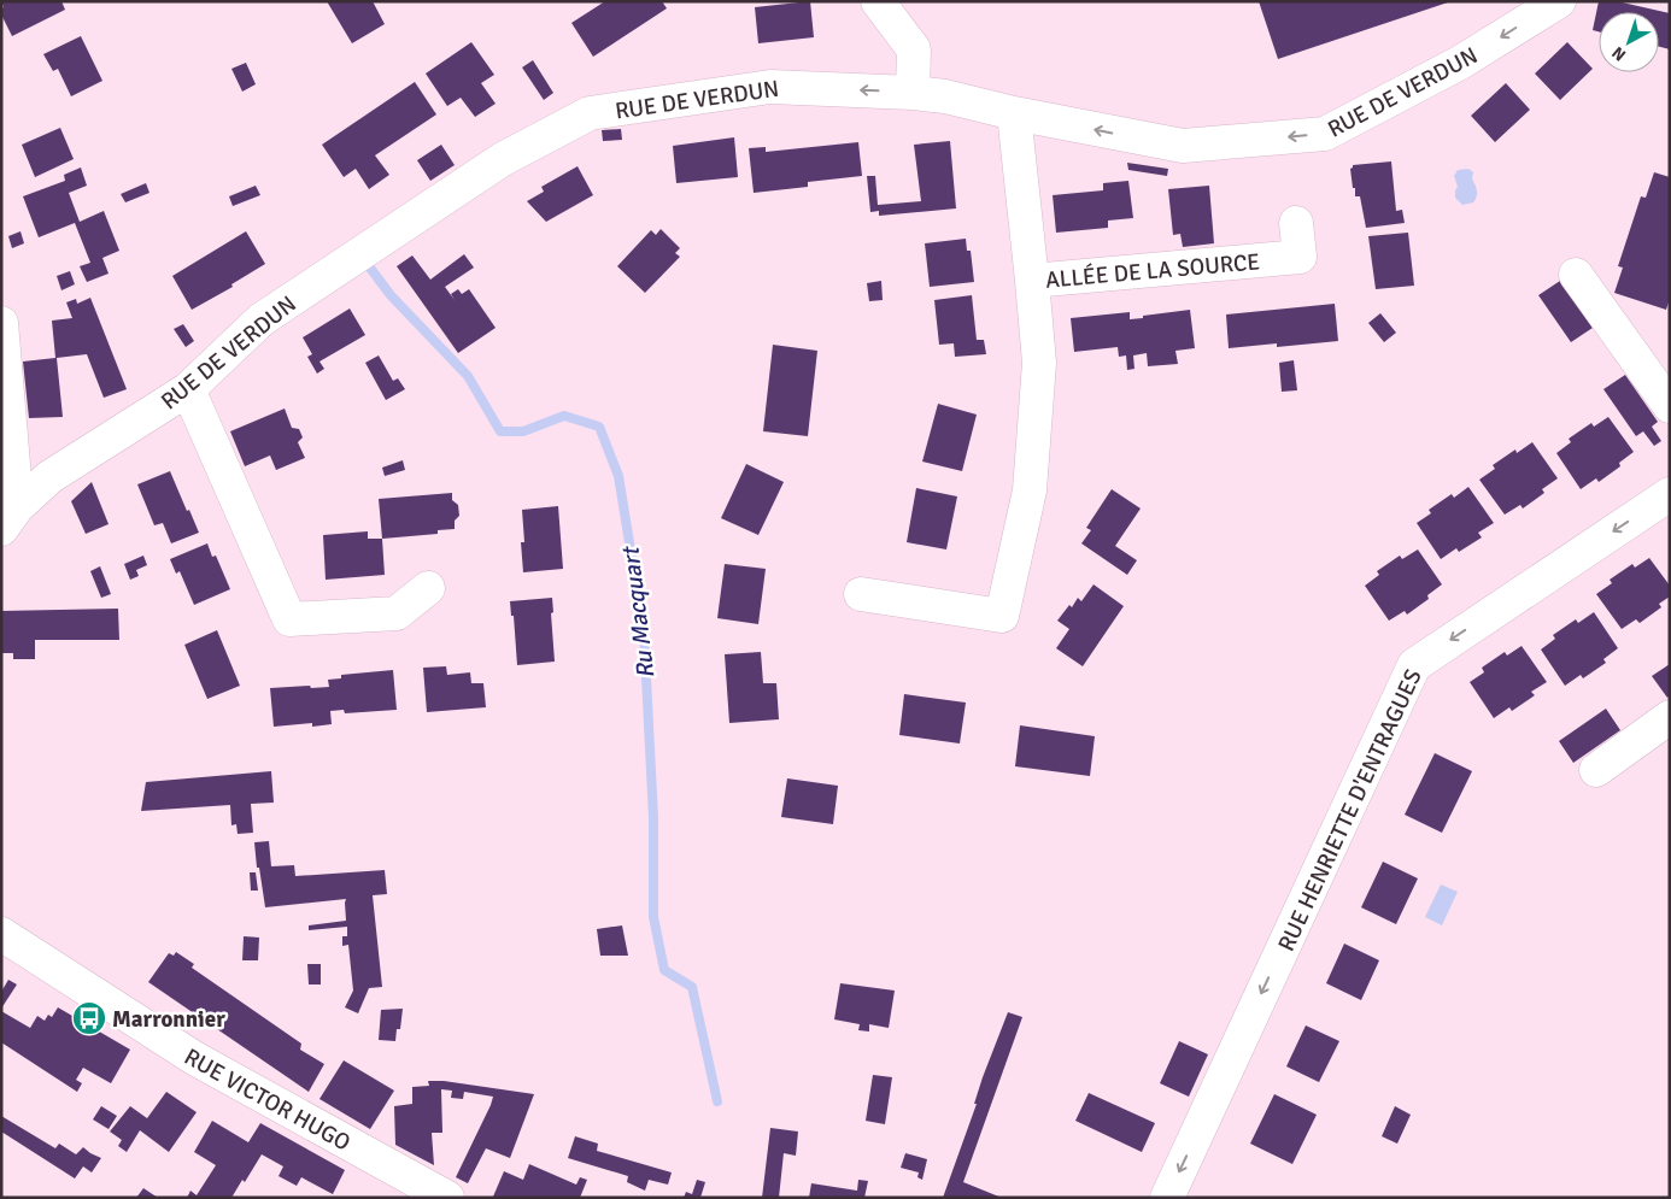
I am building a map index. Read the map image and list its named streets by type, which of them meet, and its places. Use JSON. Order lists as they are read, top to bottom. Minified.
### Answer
{"streets":{"street":["RUE DE VERDUN","ALLÉE DE LA SOURCE","RUE HENRIETTE D'ENTRAGUES","RUE VICTOR HUGO"]},"crossings":[["RUE DE VERDUN","ALLÉE DE LA SOURCE"]],"one_way":["RUE DE VERDUN","RUE HENRIETTE D'ENTRAGUES"],"water":["Ru Macquart"],"places":{"bus stop":["Marronnier"]},"north":"bottom left"}
